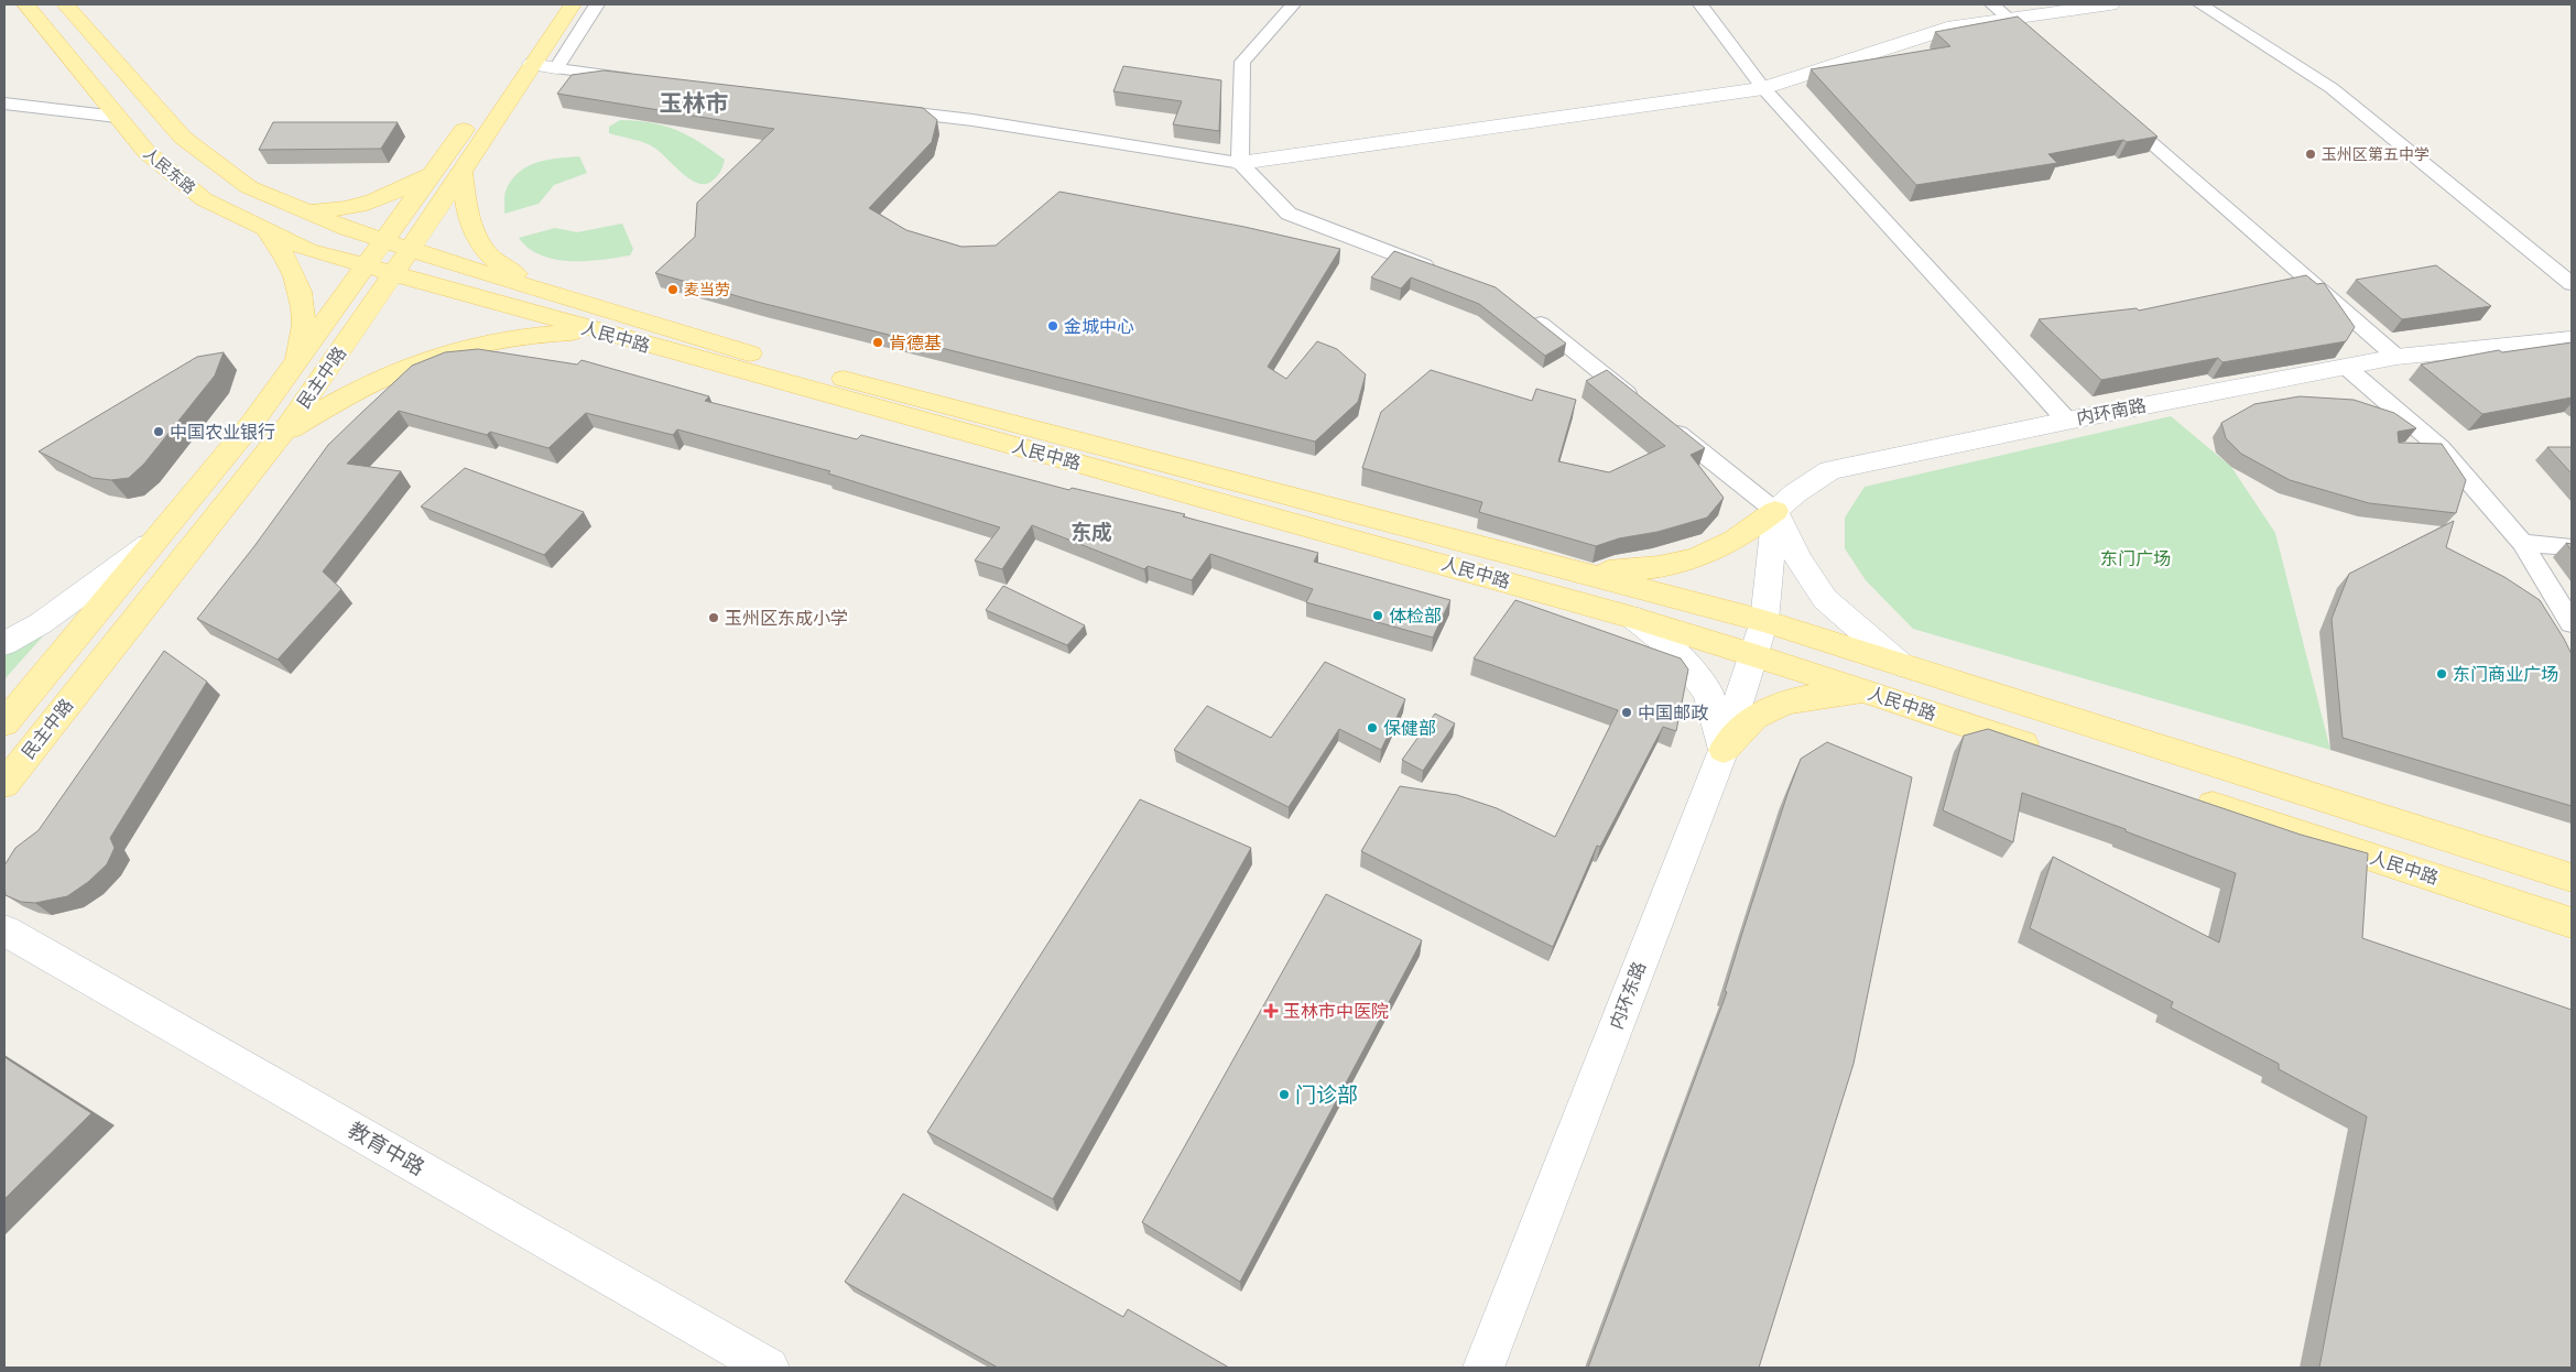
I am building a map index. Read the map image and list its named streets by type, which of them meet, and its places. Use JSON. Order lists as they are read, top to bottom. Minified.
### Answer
{"streets":{"main road":["人民东路","人民中路","民主中路","内环南路","内环东路","教育中路"]},"crossings":[["人民东路","人民中路"],["人民东路","民主中路"],["人民中路","民主中路"],["人民中路","内环东路"]],"districts":["玉林市","东成"],"parks":["东门广场"],"places":{"other":["玉州区第五中学","麦当劳","金城中心","肯德基","中国农业银行","体检部","玉州区东成小学","东门商业广场","中国邮政","保健部","门诊部"],"health":["玉林市中医院"]}}
